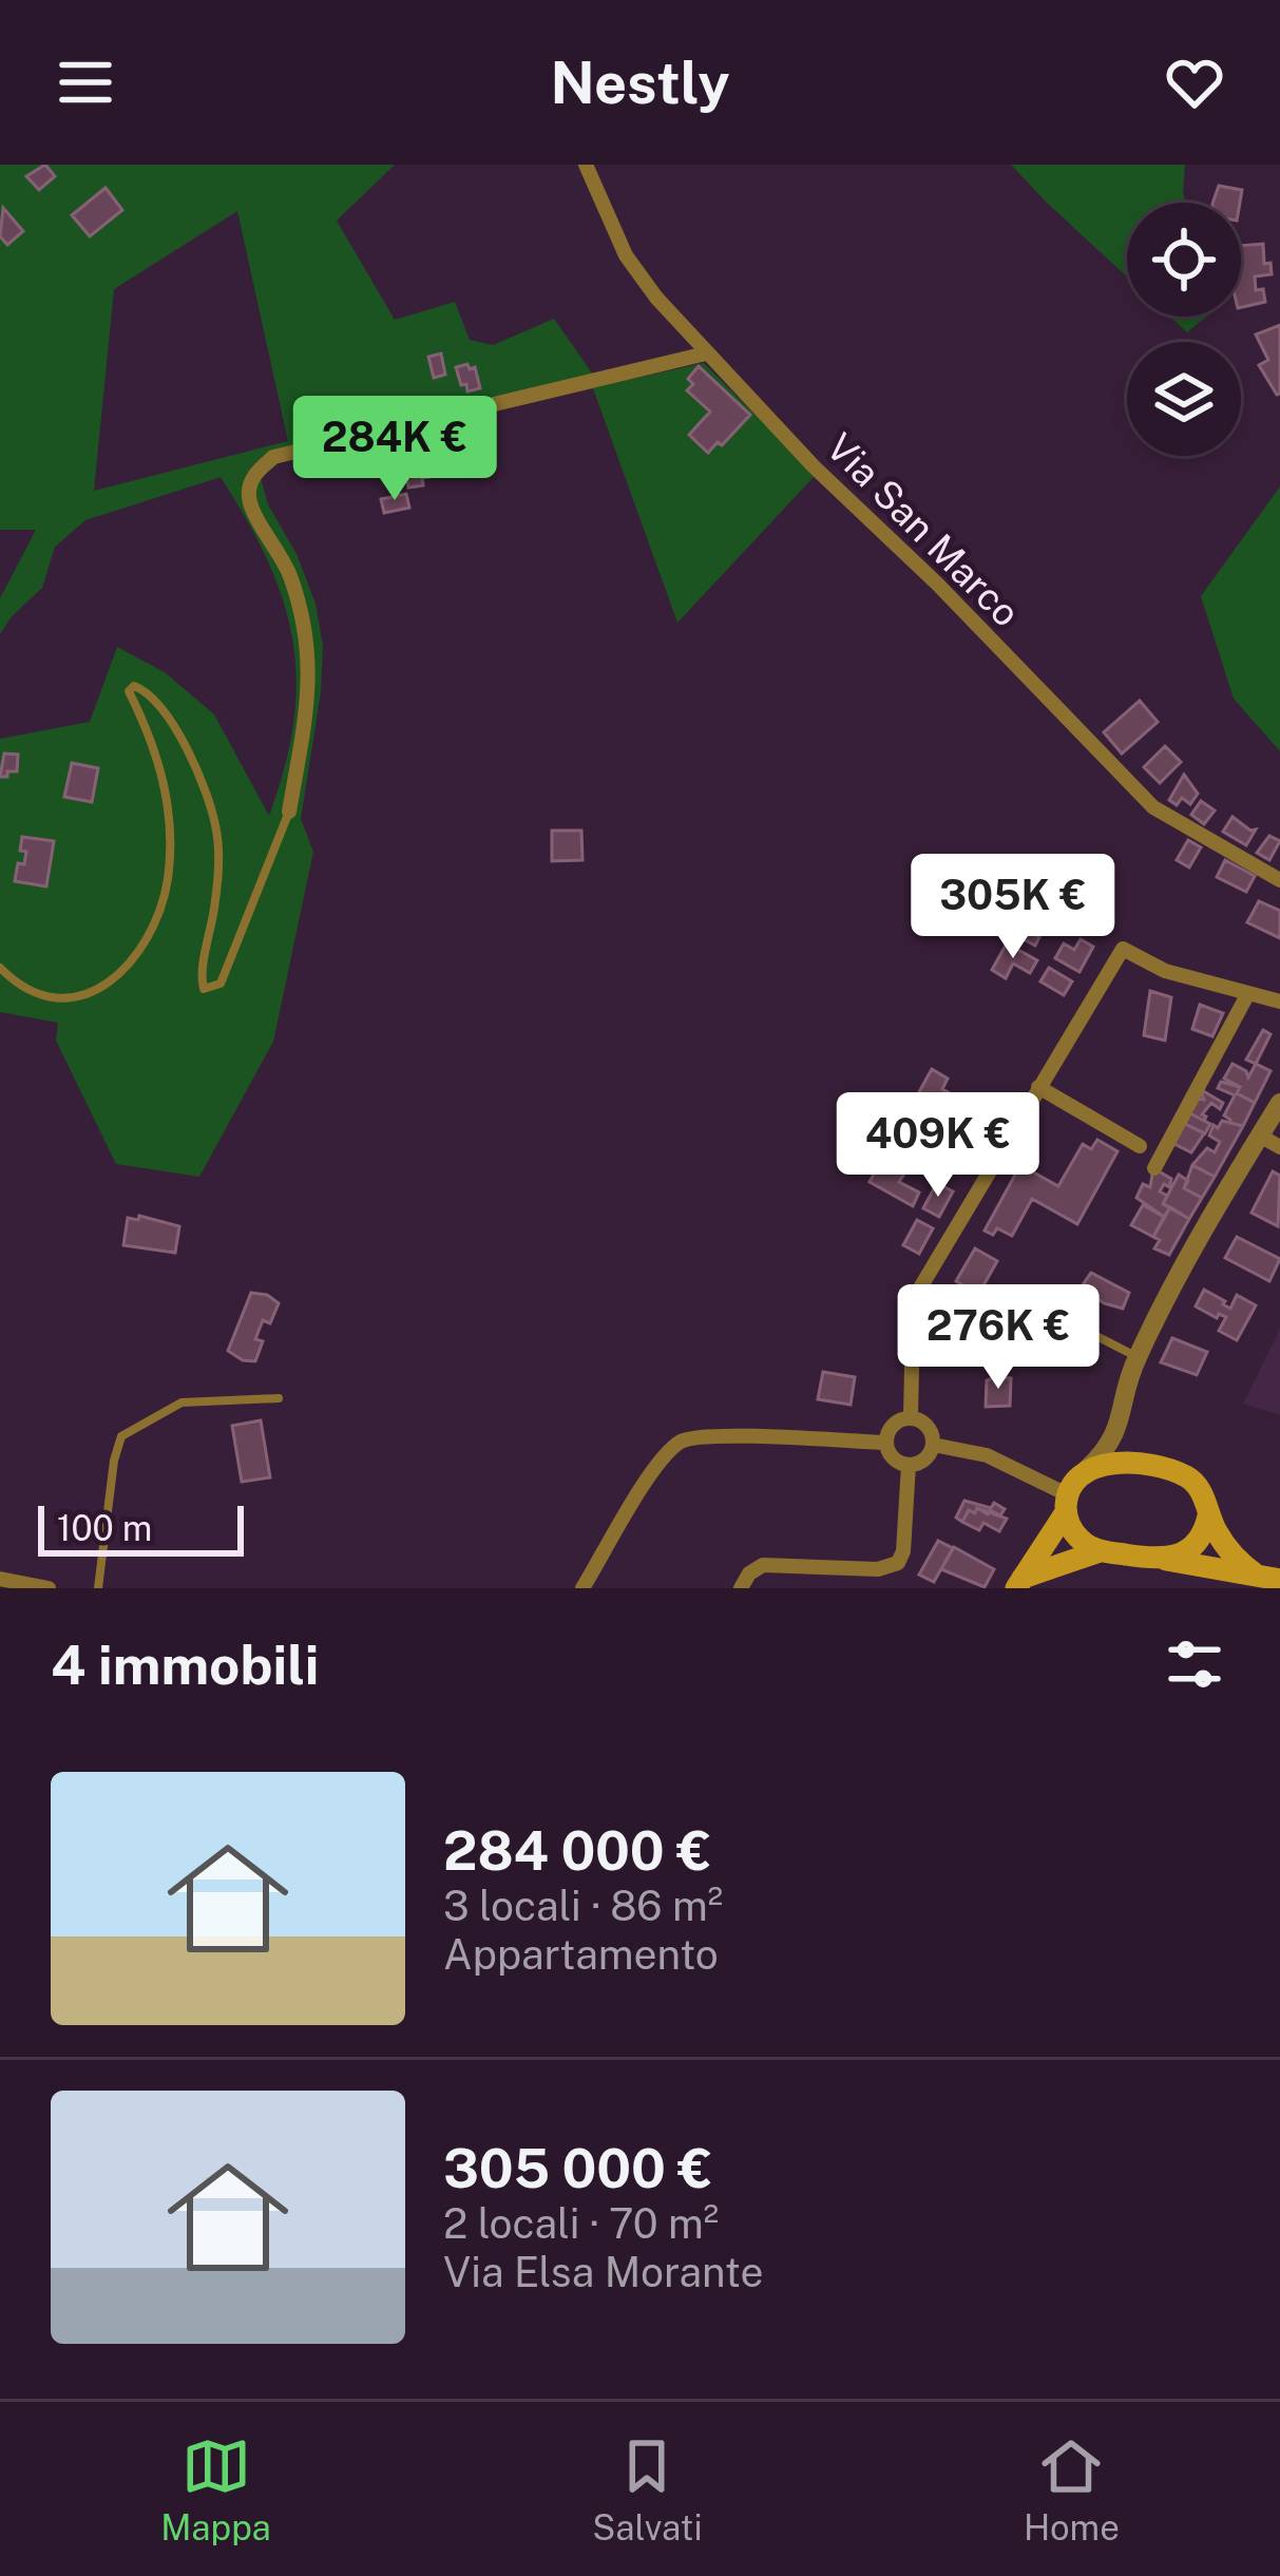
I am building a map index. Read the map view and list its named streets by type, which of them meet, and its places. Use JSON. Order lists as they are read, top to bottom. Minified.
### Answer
{"streets":{"street":["Via San Marco"]},"scale_bar":"100 m","page":{"header":"Nestly","price":["284K €","305K €","409K €","276K €"],"scale":"100 m","heading":"4 immobili","list":[{"name":"284 000 €","note":"3 locali · 86 m² · Appartamento"},{"name":"305 000 €","note":"2 locali · 70 m² · Via Elsa Morante"}],"tabs":["Mappa","Salvati","Home"]}}
